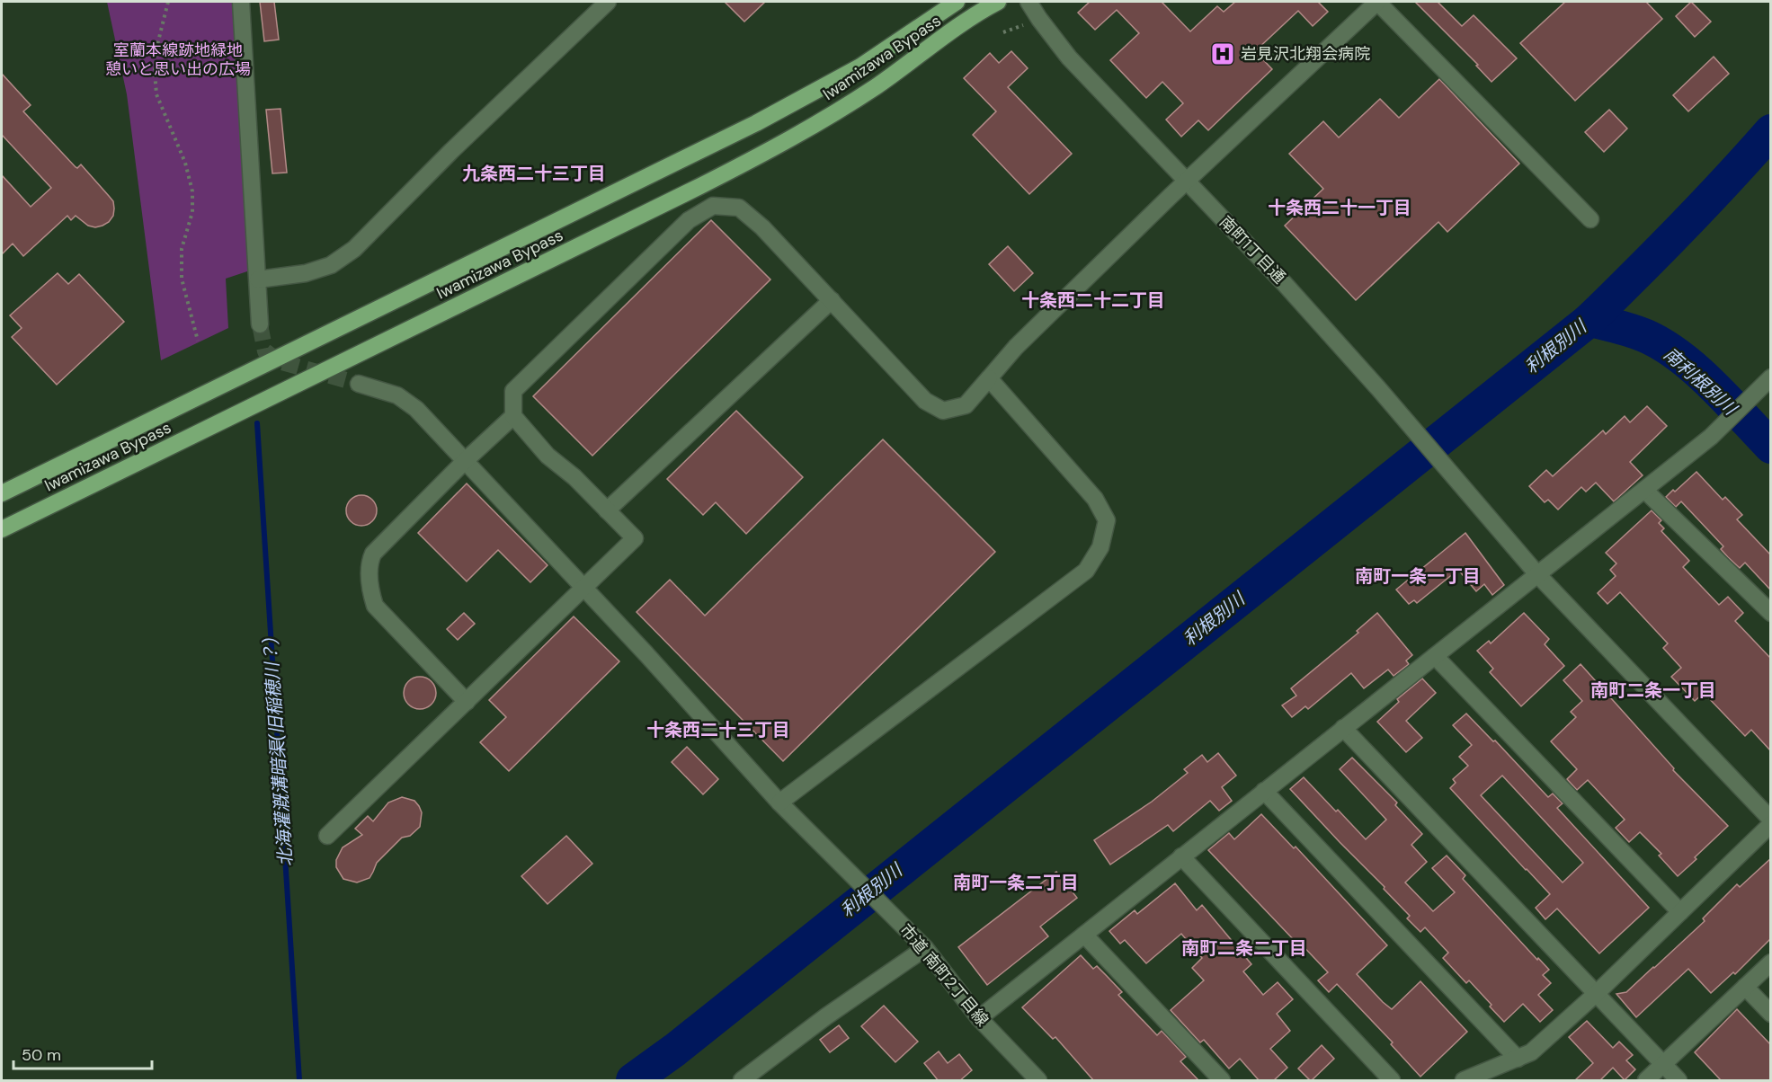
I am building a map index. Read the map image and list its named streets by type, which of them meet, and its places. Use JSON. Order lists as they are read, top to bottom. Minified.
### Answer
{"streets":{"highway":["Iwamizawa Bypass"],"street":["南町1丁目通","市道 南町2丁目線"]},"districts":["九条西二十三丁目","十条西二十一丁目","十条西二十二丁目","南町一条一丁目","南町二条一丁目","十条西二十三丁目","南町一条二丁目","南町二条二丁目"],"water":["利根別川","南利根別川","北海灌漑溝暗渠(旧稲穂川？)"],"parks":["室蘭本線跡地緑地 憩いと思い出の広場"],"places":{"hospital":["岩見沢北翔会病院"]},"scale_bar":"50 m"}
